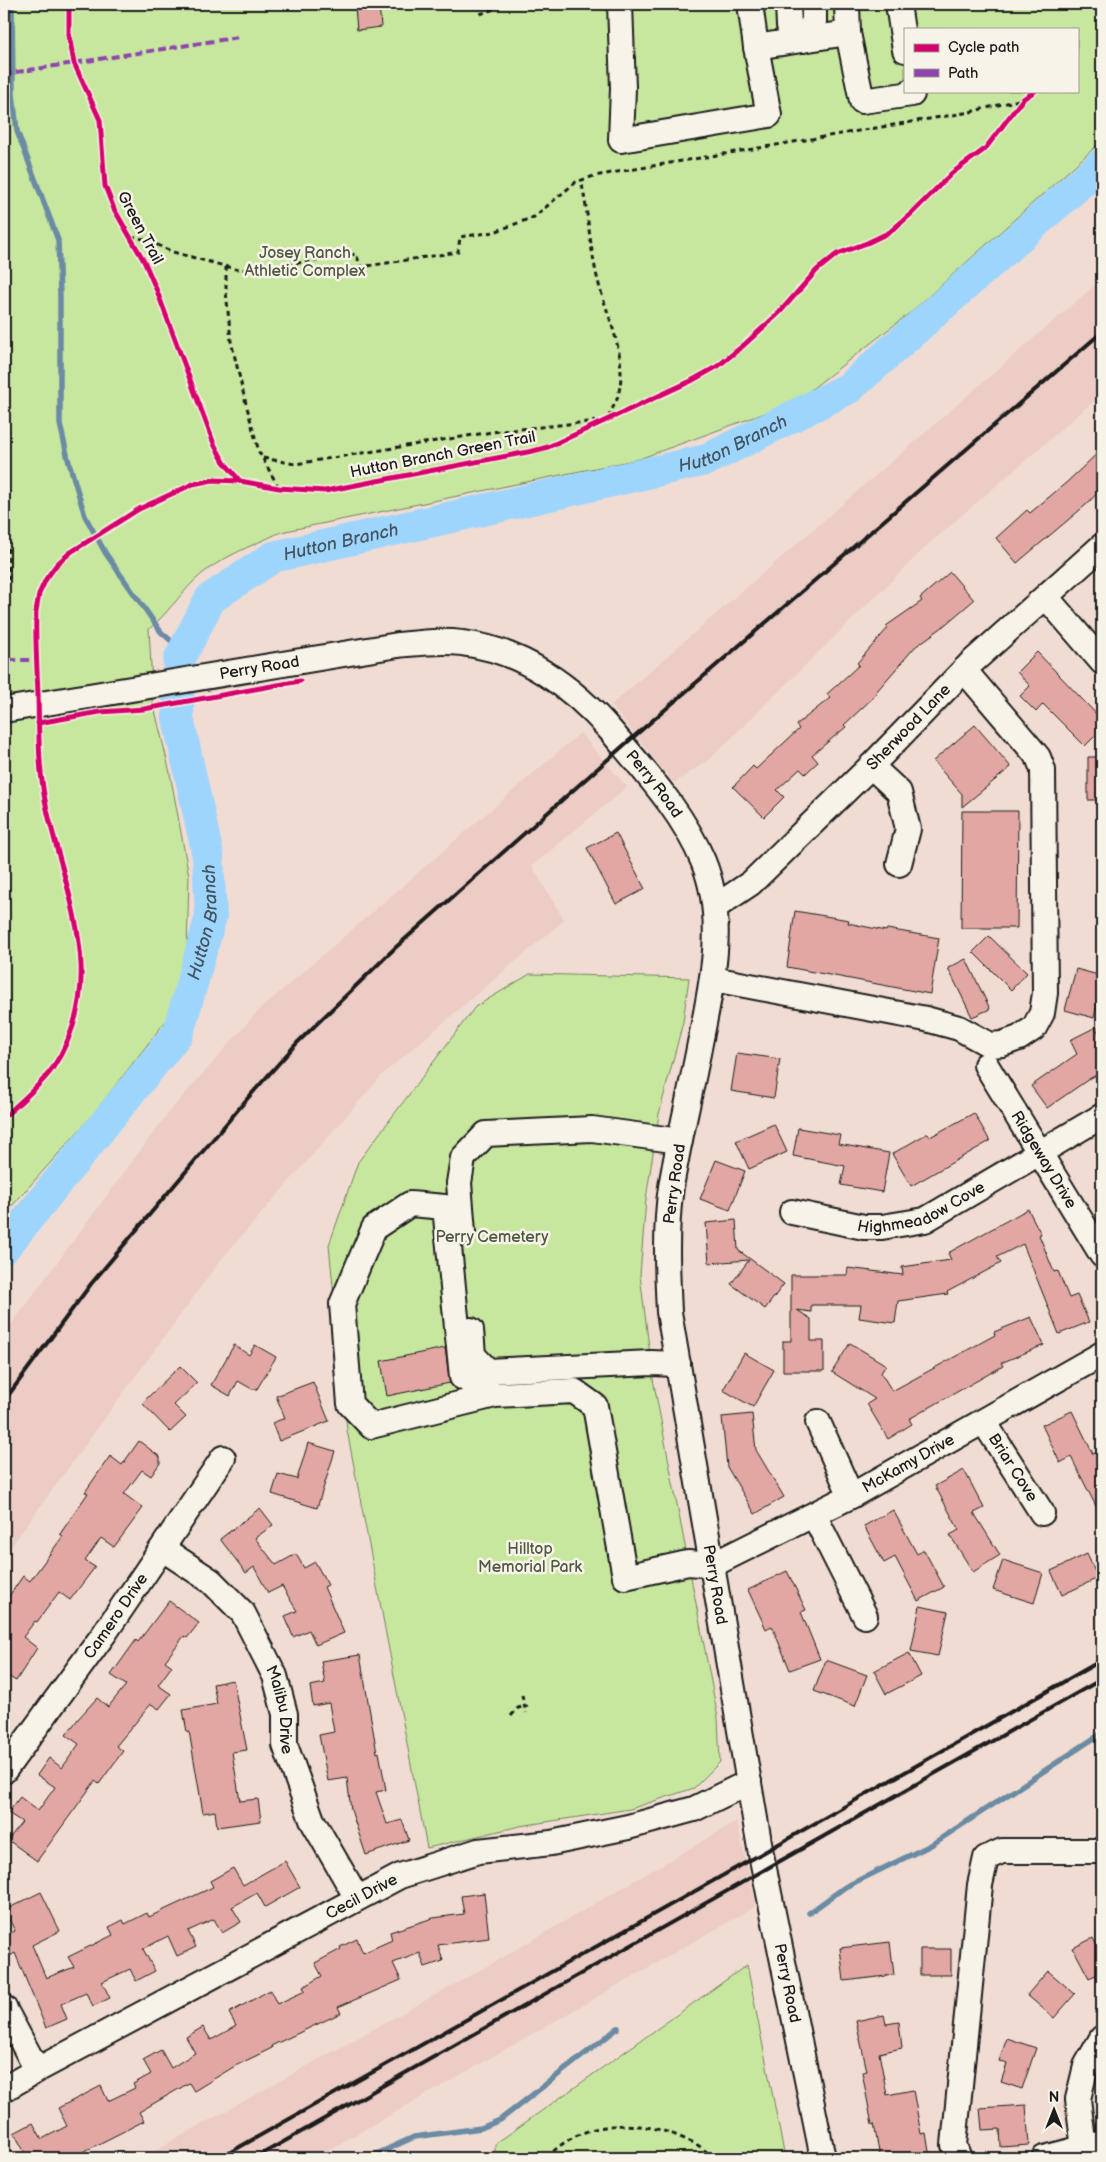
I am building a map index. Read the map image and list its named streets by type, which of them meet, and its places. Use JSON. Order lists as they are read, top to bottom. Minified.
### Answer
{"streets":{"street":["Perry Road","Sherwood Lane","Ridgeway Drive","Highmeadow Cove","McKamy Drive","Briar Cove","Camero Drive","Malibu Drive","Cecil Drive"],"cycle path":["Green Trail","Hutton Branch Green Trail"]},"crossings":[["Perry Road","Sherwood Lane"],["Perry Road","McKamy Drive"],["Perry Road","Cecil Drive"],["Ridgeway Drive","Highmeadow Cove"],["McKamy Drive","Briar Cove"],["Camero Drive","Malibu Drive"],["Malibu Drive","Cecil Drive"]],"water":["Hutton Branch"],"parks":["Josey Ranch Athletic Complex","Perry Cemetery","Hilltop Memorial Park"],"legend":["Cycle path","Path"],"north":"top"}
